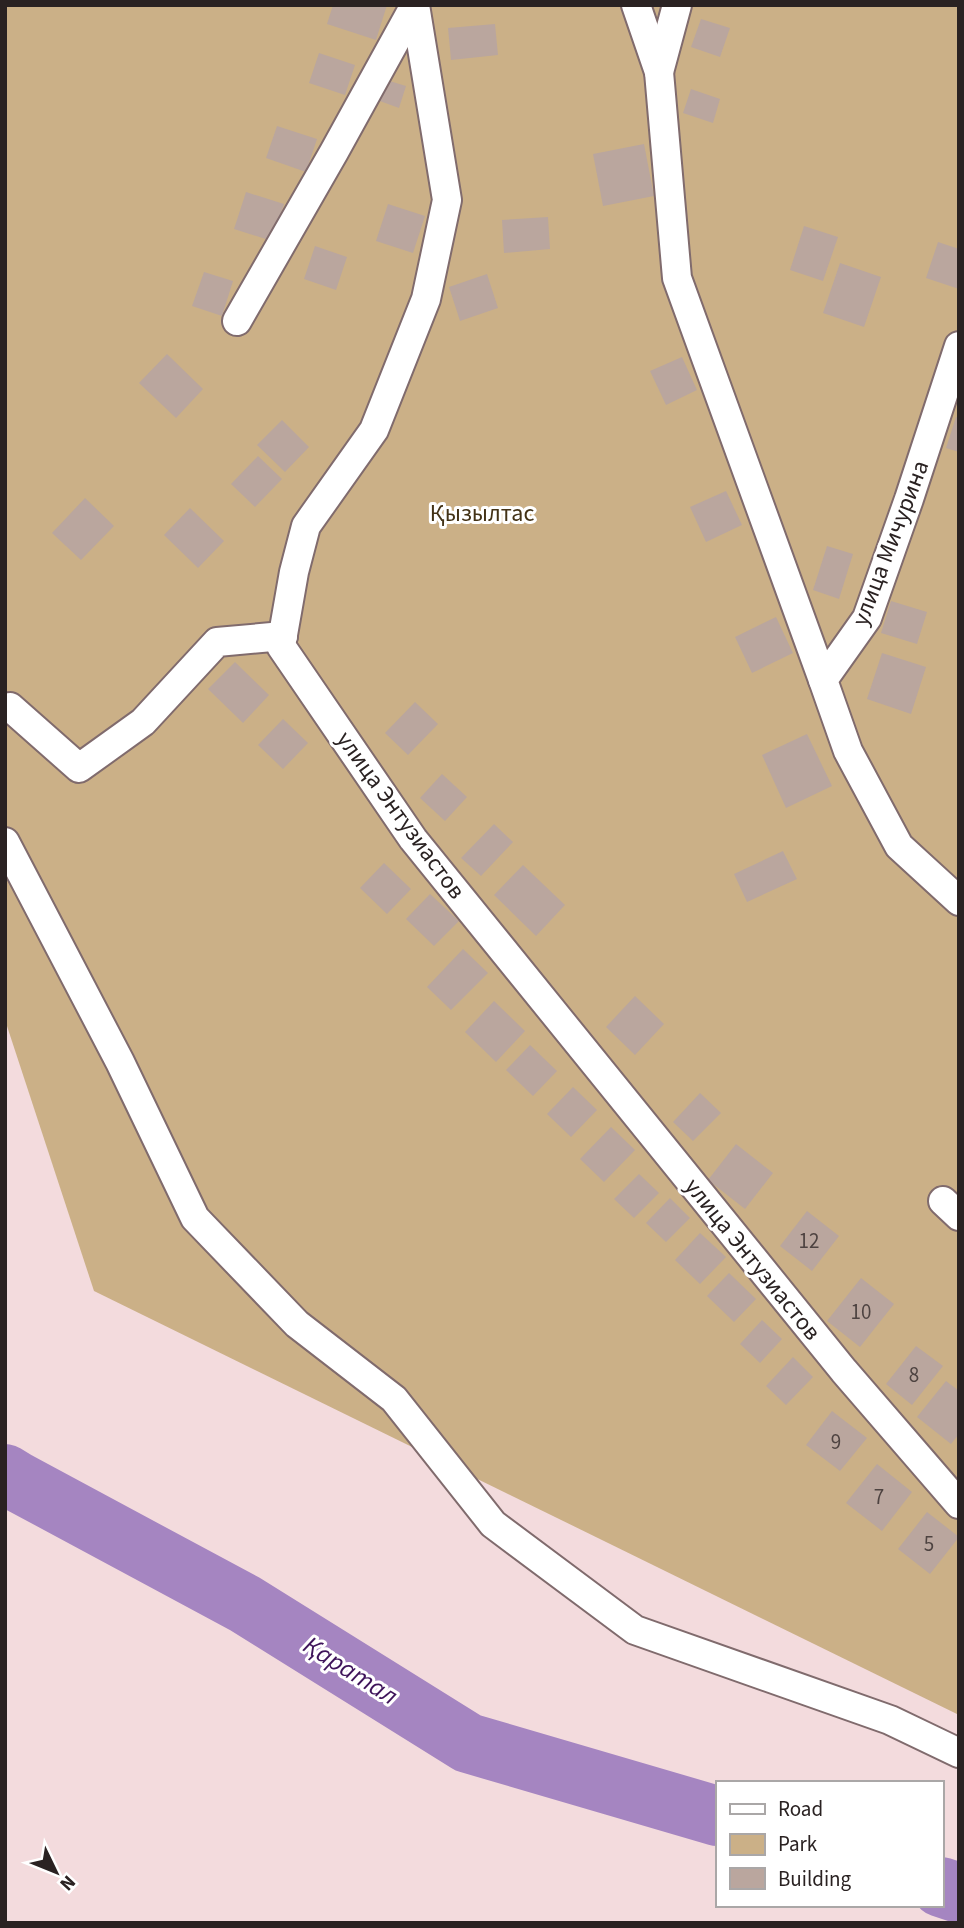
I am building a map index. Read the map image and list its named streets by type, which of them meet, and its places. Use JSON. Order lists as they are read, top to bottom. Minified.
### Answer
{"streets":{"street":["улица Мичурина","улица Энтузиастов"]},"water":["Қаратал"],"parks":["Қызылтас"],"house_numbers":["12","10","8","9","7","5"],"legend":["Road","Park","Building"],"north":"bottom right"}
